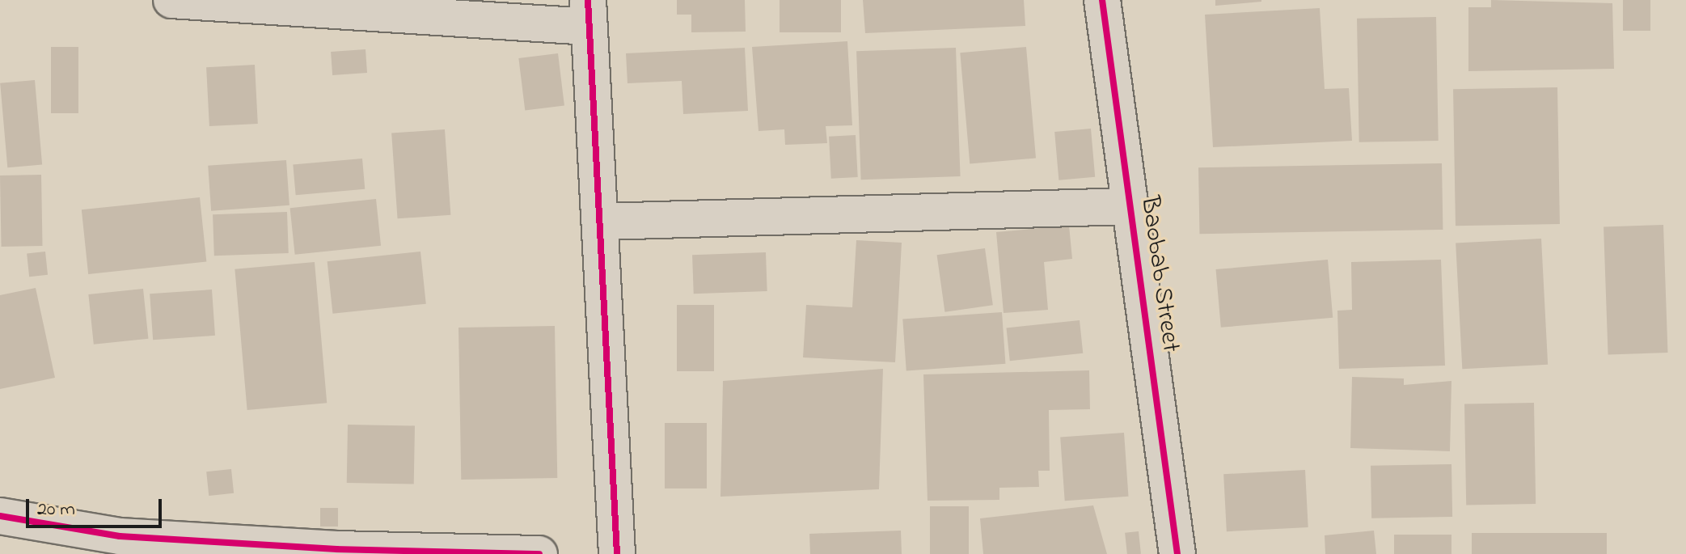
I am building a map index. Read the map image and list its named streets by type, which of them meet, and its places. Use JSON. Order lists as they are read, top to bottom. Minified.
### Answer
{"streets":{"street":["Baobab Street"]},"scale_bar":"20 m"}
